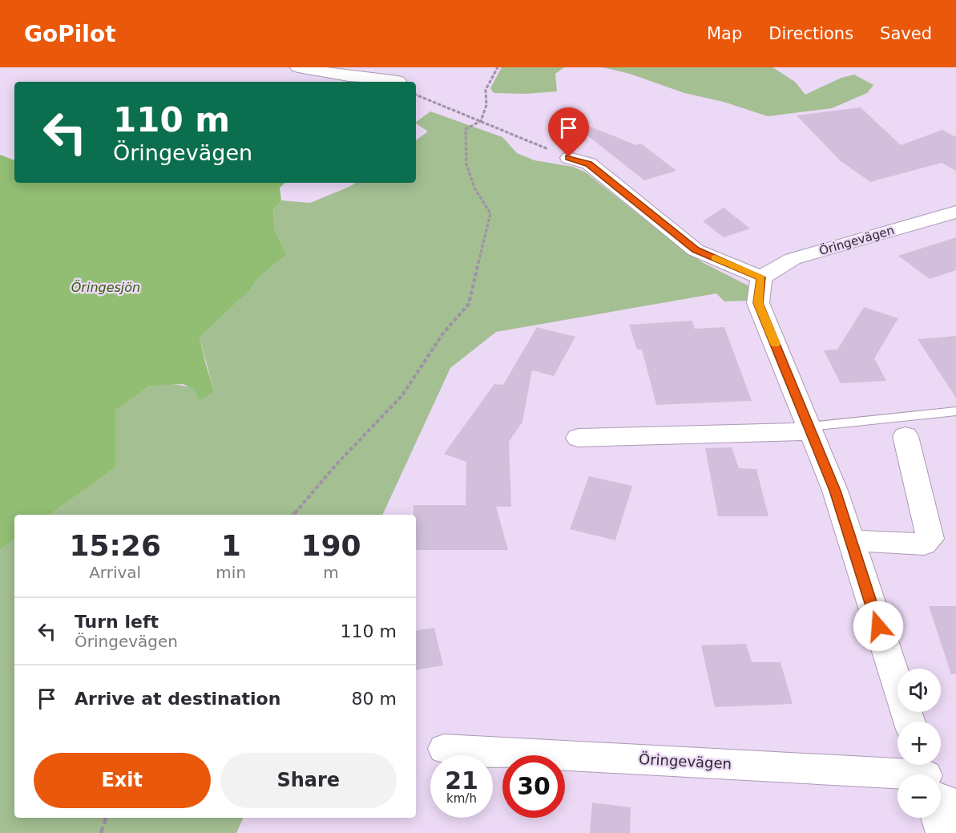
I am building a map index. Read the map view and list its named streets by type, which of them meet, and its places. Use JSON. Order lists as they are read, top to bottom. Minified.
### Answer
{"streets":{"street":["Öringevägen"]},"water":["Öringesjön"],"page":{"header":"GoPilot","nav":["Map","Directions","Saved"],"turn":["110 m","Öringevägen"],"eta":["15:26","Arrival","1","min","190","m"],"list":[{"name":"Turn left","note":"Öringevägen","value":"110 m"},{"name":"Arrive at destination","value":"80 m"}],"map_buttons":["+","−"],"buttons":["Exit","Share"],"speed":"21 km/h","limit":"30"}}
